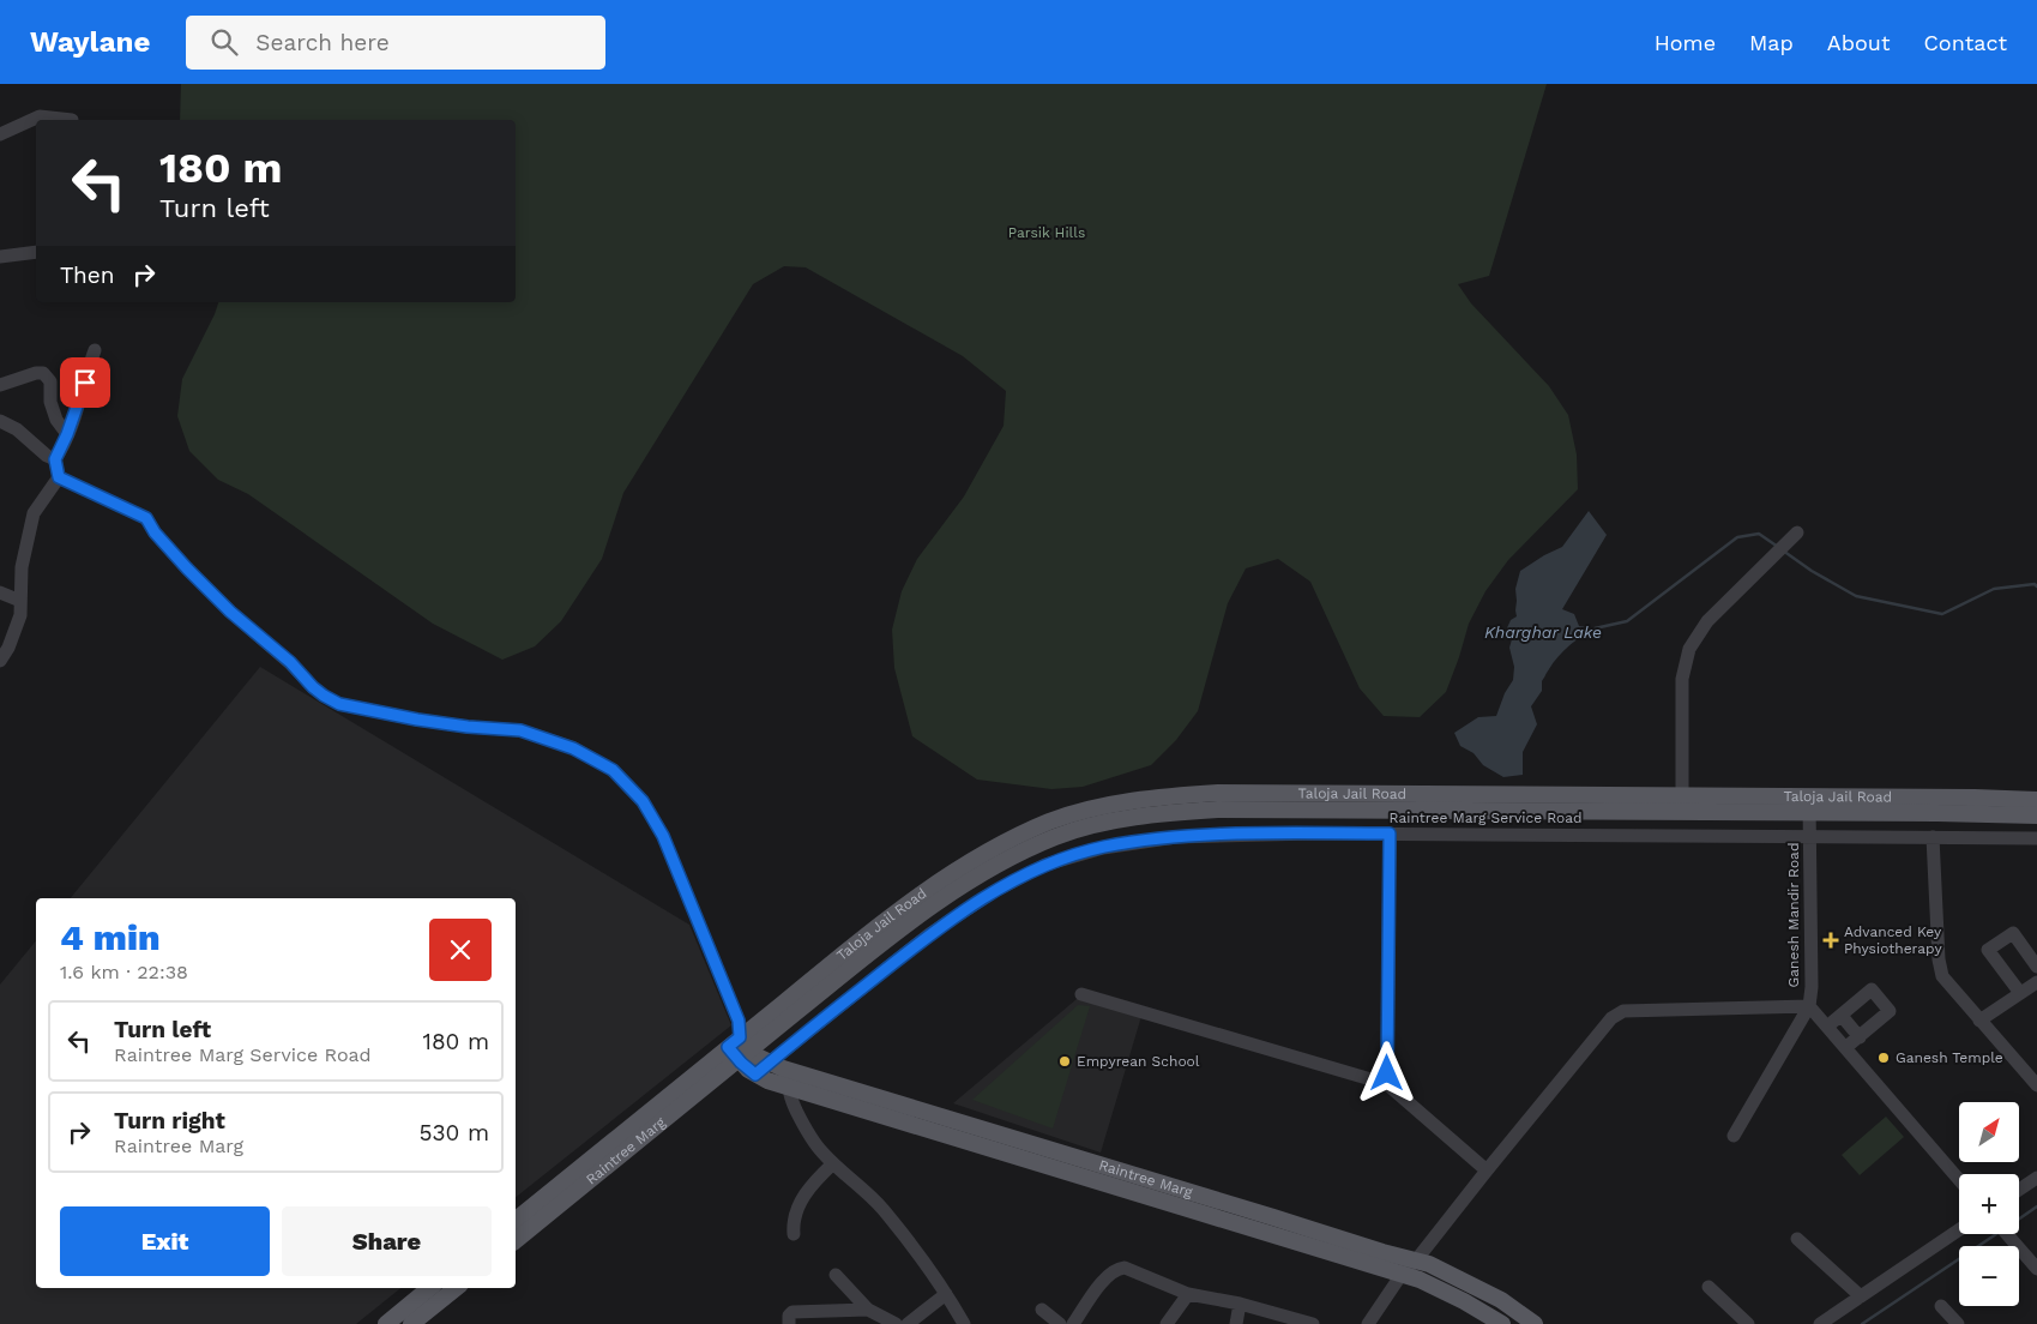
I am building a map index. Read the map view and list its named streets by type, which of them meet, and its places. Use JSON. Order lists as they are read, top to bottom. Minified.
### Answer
{"streets":{"main road":["Taloja Jail Road","Raintree Marg"],"street":["Raintree Marg Service Road","Ganesh Mandir Road"]},"crossings":[["Taloja Jail Road","Ganesh Mandir Road"],["Taloja Jail Road","Raintree Marg"],["Raintree Marg Service Road","Ganesh Mandir Road"],["Raintree Marg Service Road","Raintree Marg"]],"water":["Kharghar Lake"],"parks":["Parsik Hills"],"places":{"health":["Advanced Key Physiotherapy"],"other":["Ganesh Temple","Empyrean School"]},"north":"top right","page":{"header":"Waylane","search":"Search here","nav":["Home","Map","About","Contact"],"turn":["180 m","Turn left"],"then":"Then","heading":["4 min","1.6 km · 22:38"],"list":[{"name":"Turn left","note":"Raintree Marg Service Road","value":"180 m"},{"name":"Turn right","note":"Raintree Marg","value":"530 m"}],"map_buttons":["+","−"],"buttons":["Exit","Share"]}}
